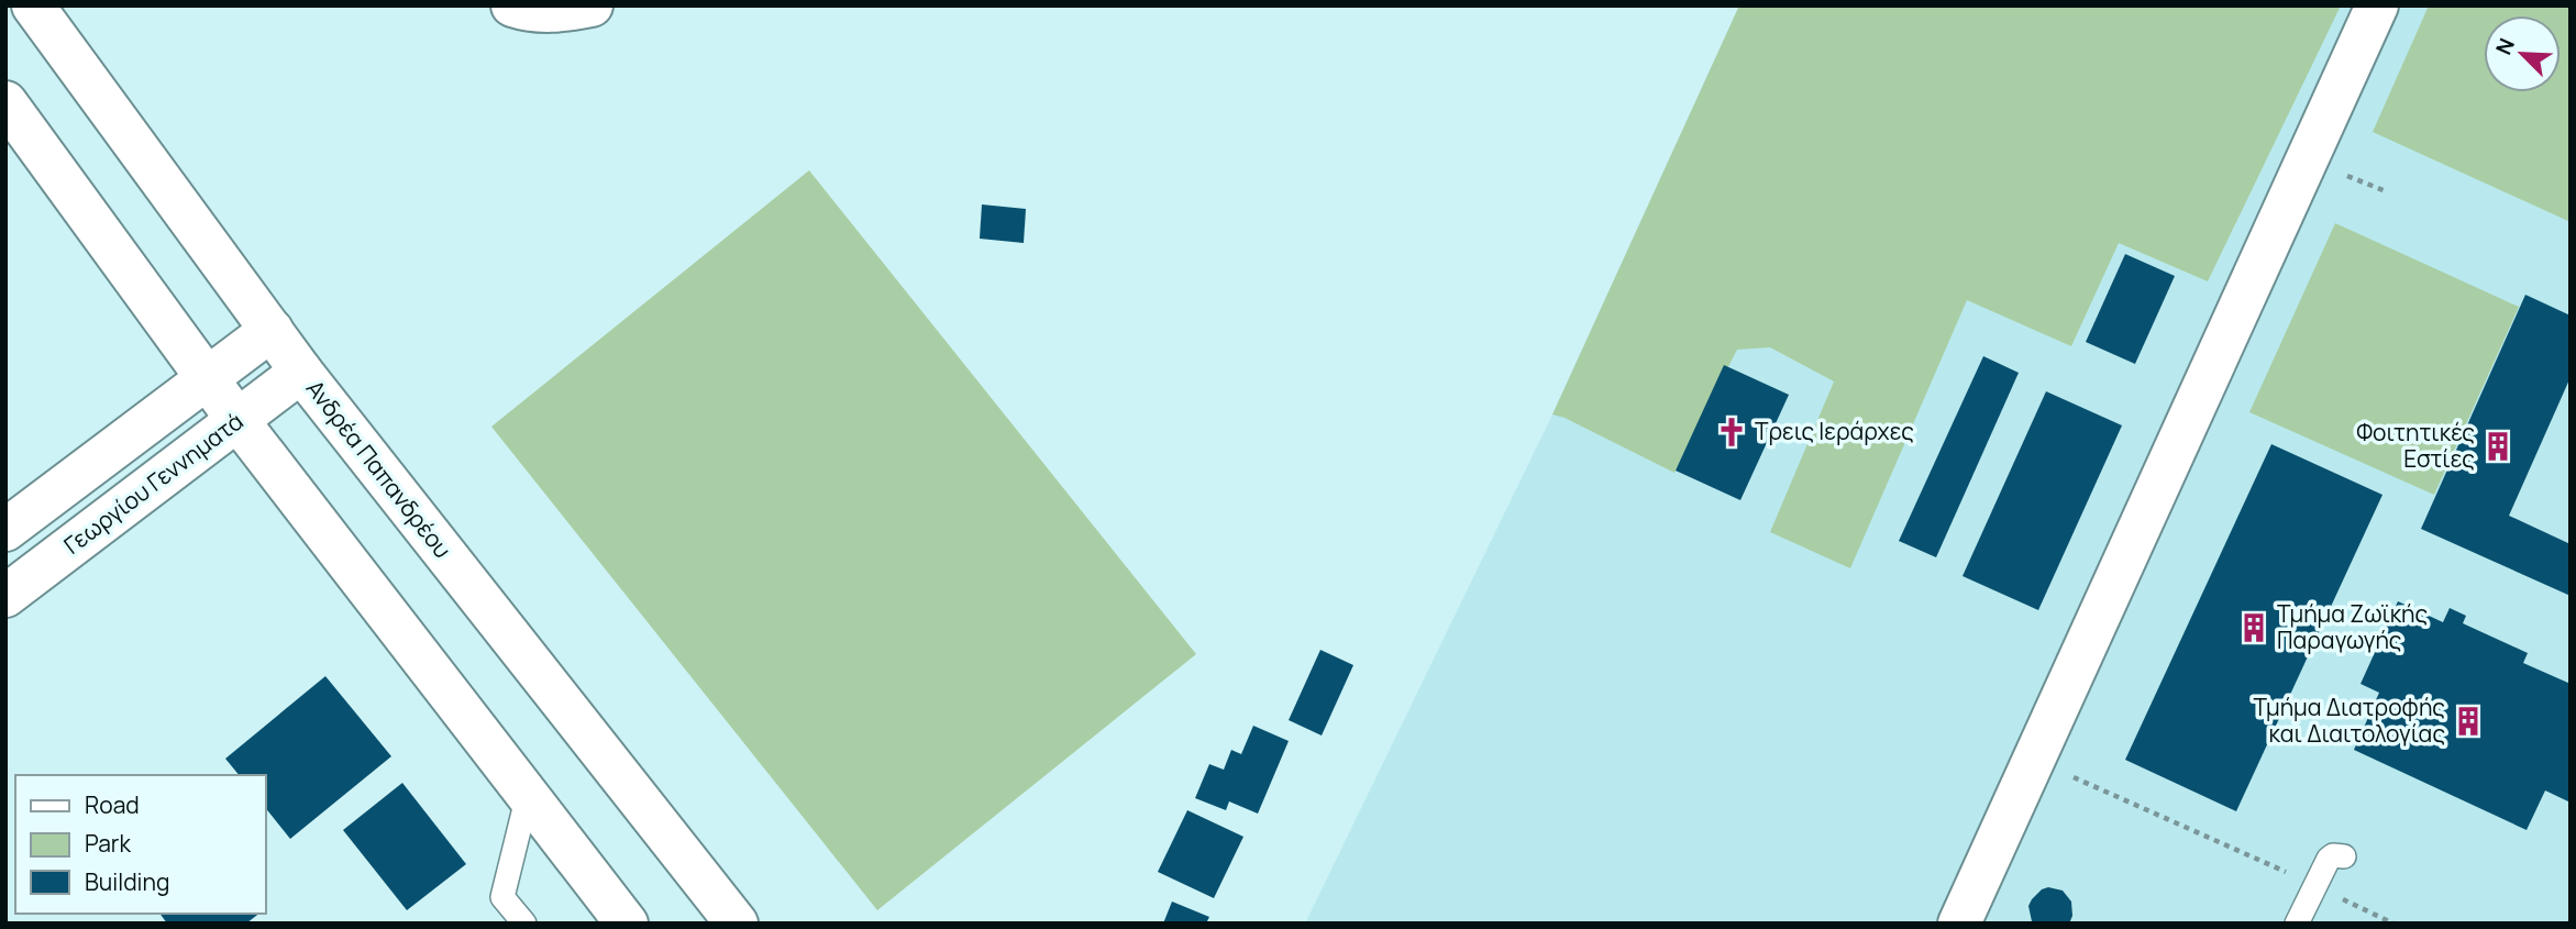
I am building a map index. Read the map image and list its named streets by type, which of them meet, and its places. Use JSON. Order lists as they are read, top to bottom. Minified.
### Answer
{"streets":{"street":["Ανδρέα Παπανδρέου","Γεωργίου Γεννηματά"]},"crossings":[["Ανδρέα Παπανδρέου","Γεωργίου Γεννηματά"]],"places":{"church":["Τρεις Ιεράρχες"],"building":["Φοιτητικές Εστίες","Τμήμα Ζωϊκής Παραγωγής","Τμήμα Διατροφής και Διαιτολογίας"]},"legend":["Road","Park","Building"],"north":"top left"}
